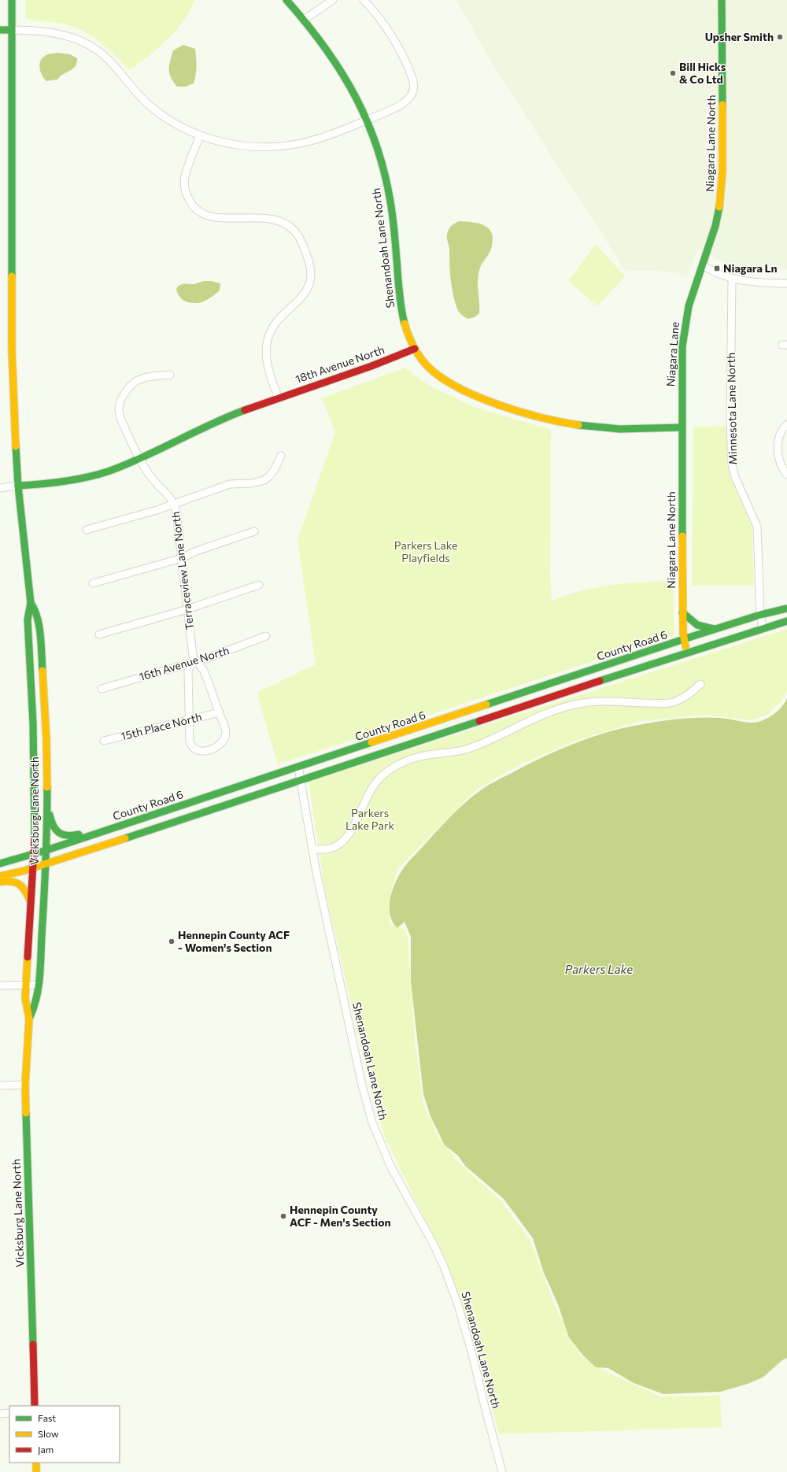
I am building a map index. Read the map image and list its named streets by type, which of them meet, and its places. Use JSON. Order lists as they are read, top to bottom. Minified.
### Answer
{"streets":{"main road":["Niagara Lane North","Shenandoah Lane North","Niagara Lane","18th Avenue North","County Road 6","Vicksburg Lane North"],"street":["Minnesota Lane North","Terraceview Lane North","16th Avenue North","15th Place North"]},"crossings":[["Niagara Lane North","Niagara Lane"],["Niagara Lane North","County Road 6"],["Shenandoah Lane North","18th Avenue North"],["Shenandoah Lane North","County Road 6"],["18th Avenue North","Terraceview Lane North"],["18th Avenue North","Vicksburg Lane North"],["Minnesota Lane North","County Road 6"],["Terraceview Lane North","16th Avenue North"],["County Road 6","Vicksburg Lane North"]],"water":["Parkers Lake"],"parks":["Parkers Lake Playfields","Parkers Lake Park"],"places":{"other":["Upsher Smith","Bill Hicks & Co Ltd","Hennepin County ACF - Women's Section","Hennepin County ACF - Men's Section"],"transit":["Niagara Ln"]},"legend":["Fast","Slow","Jam"]}
